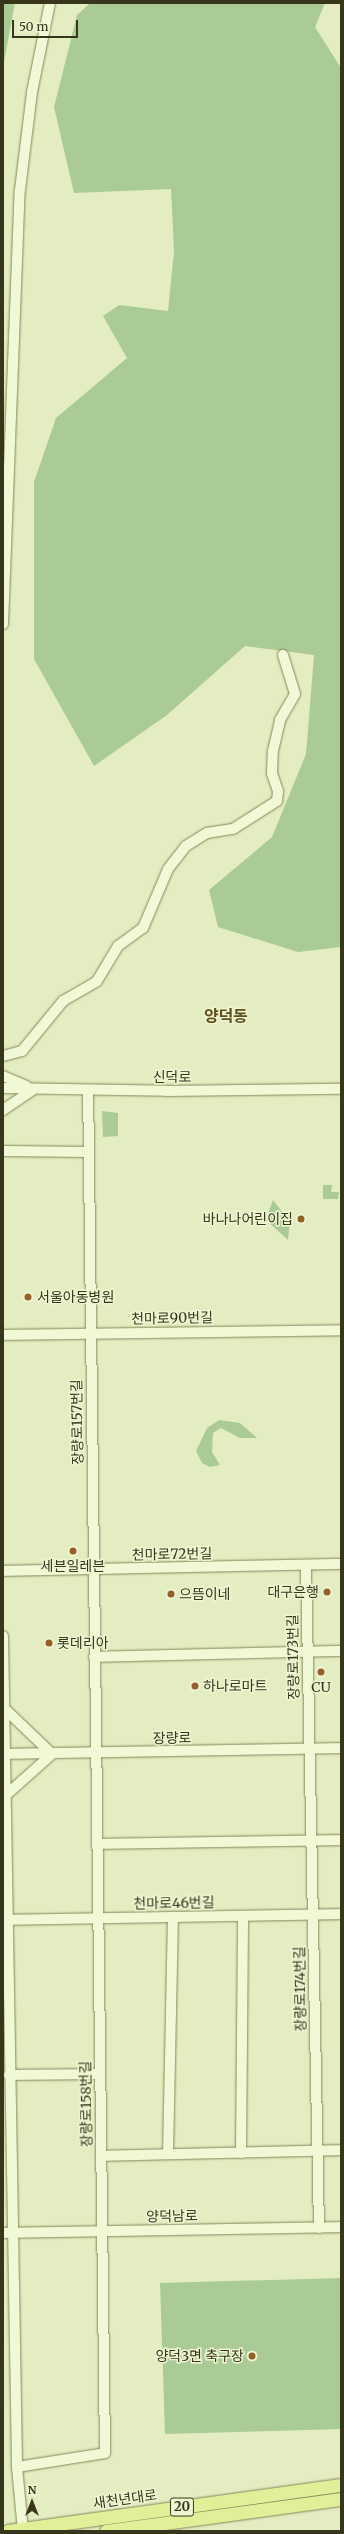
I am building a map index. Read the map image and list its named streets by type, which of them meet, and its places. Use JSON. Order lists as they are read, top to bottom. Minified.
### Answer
{"streets":{"main road":["새천년대로","20"],"street":["신덕로","천마로90번길","장량로157번길","천마로72번길","장량로173번길","장량로","천마로46번길","장량로174번길","장량로158번길","양덕남로"]},"crossings":[["신덕로","장량로157번길"],["천마로90번길","장량로157번길"],["장량로157번길","천마로72번길"],["장량로157번길","장량로"],["장량로157번길","장량로158번길"],["천마로72번길","장량로173번길"],["장량로173번길","장량로"],["장량로173번길","장량로174번길"],["장량로","장량로174번길"],["장량로","장량로158번길"],["천마로46번길","장량로174번길"],["천마로46번길","장량로158번길"],["장량로174번길","양덕남로"],["장량로158번길","양덕남로"]],"districts":["양덕동"],"places":["바나나어린이집","서울아동병원","세븐일레븐","대구은행","으뜸이네","롯데리아","CU","하나로마트","양덕3면 축구장"],"scale_bar":"50 m","north":"top"}
